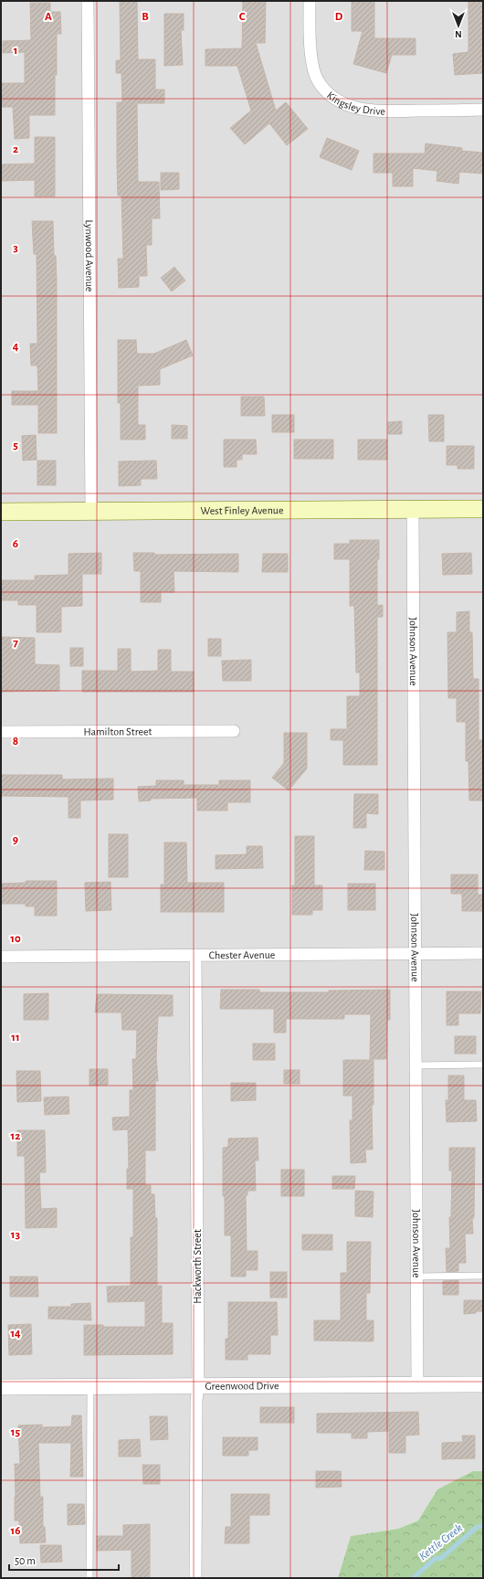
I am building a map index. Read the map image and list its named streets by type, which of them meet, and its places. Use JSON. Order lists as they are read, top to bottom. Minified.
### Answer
{"streets":{"main road":["West Finley Avenue"],"street":["Kingsley Drive","Lynwood Avenue","Johnson Avenue","Hamilton Street","Chester Avenue","Hackworth Street","Greenwood Drive"]},"crossings":[["Lynwood Avenue","West Finley Avenue"],["West Finley Avenue","Johnson Avenue"],["Johnson Avenue","Chester Avenue"],["Johnson Avenue","Greenwood Drive"],["Chester Avenue","Hackworth Street"],["Hackworth Street","Greenwood Drive"]],"water":["Kettle Creek"],"scale_bar":"50 m","north":"bottom","grid":{"columns":["A","B","C","D"],"rows":["1","2","3","4","5","6","7","8","9","10","11","12","13","14","15","16"]}}
